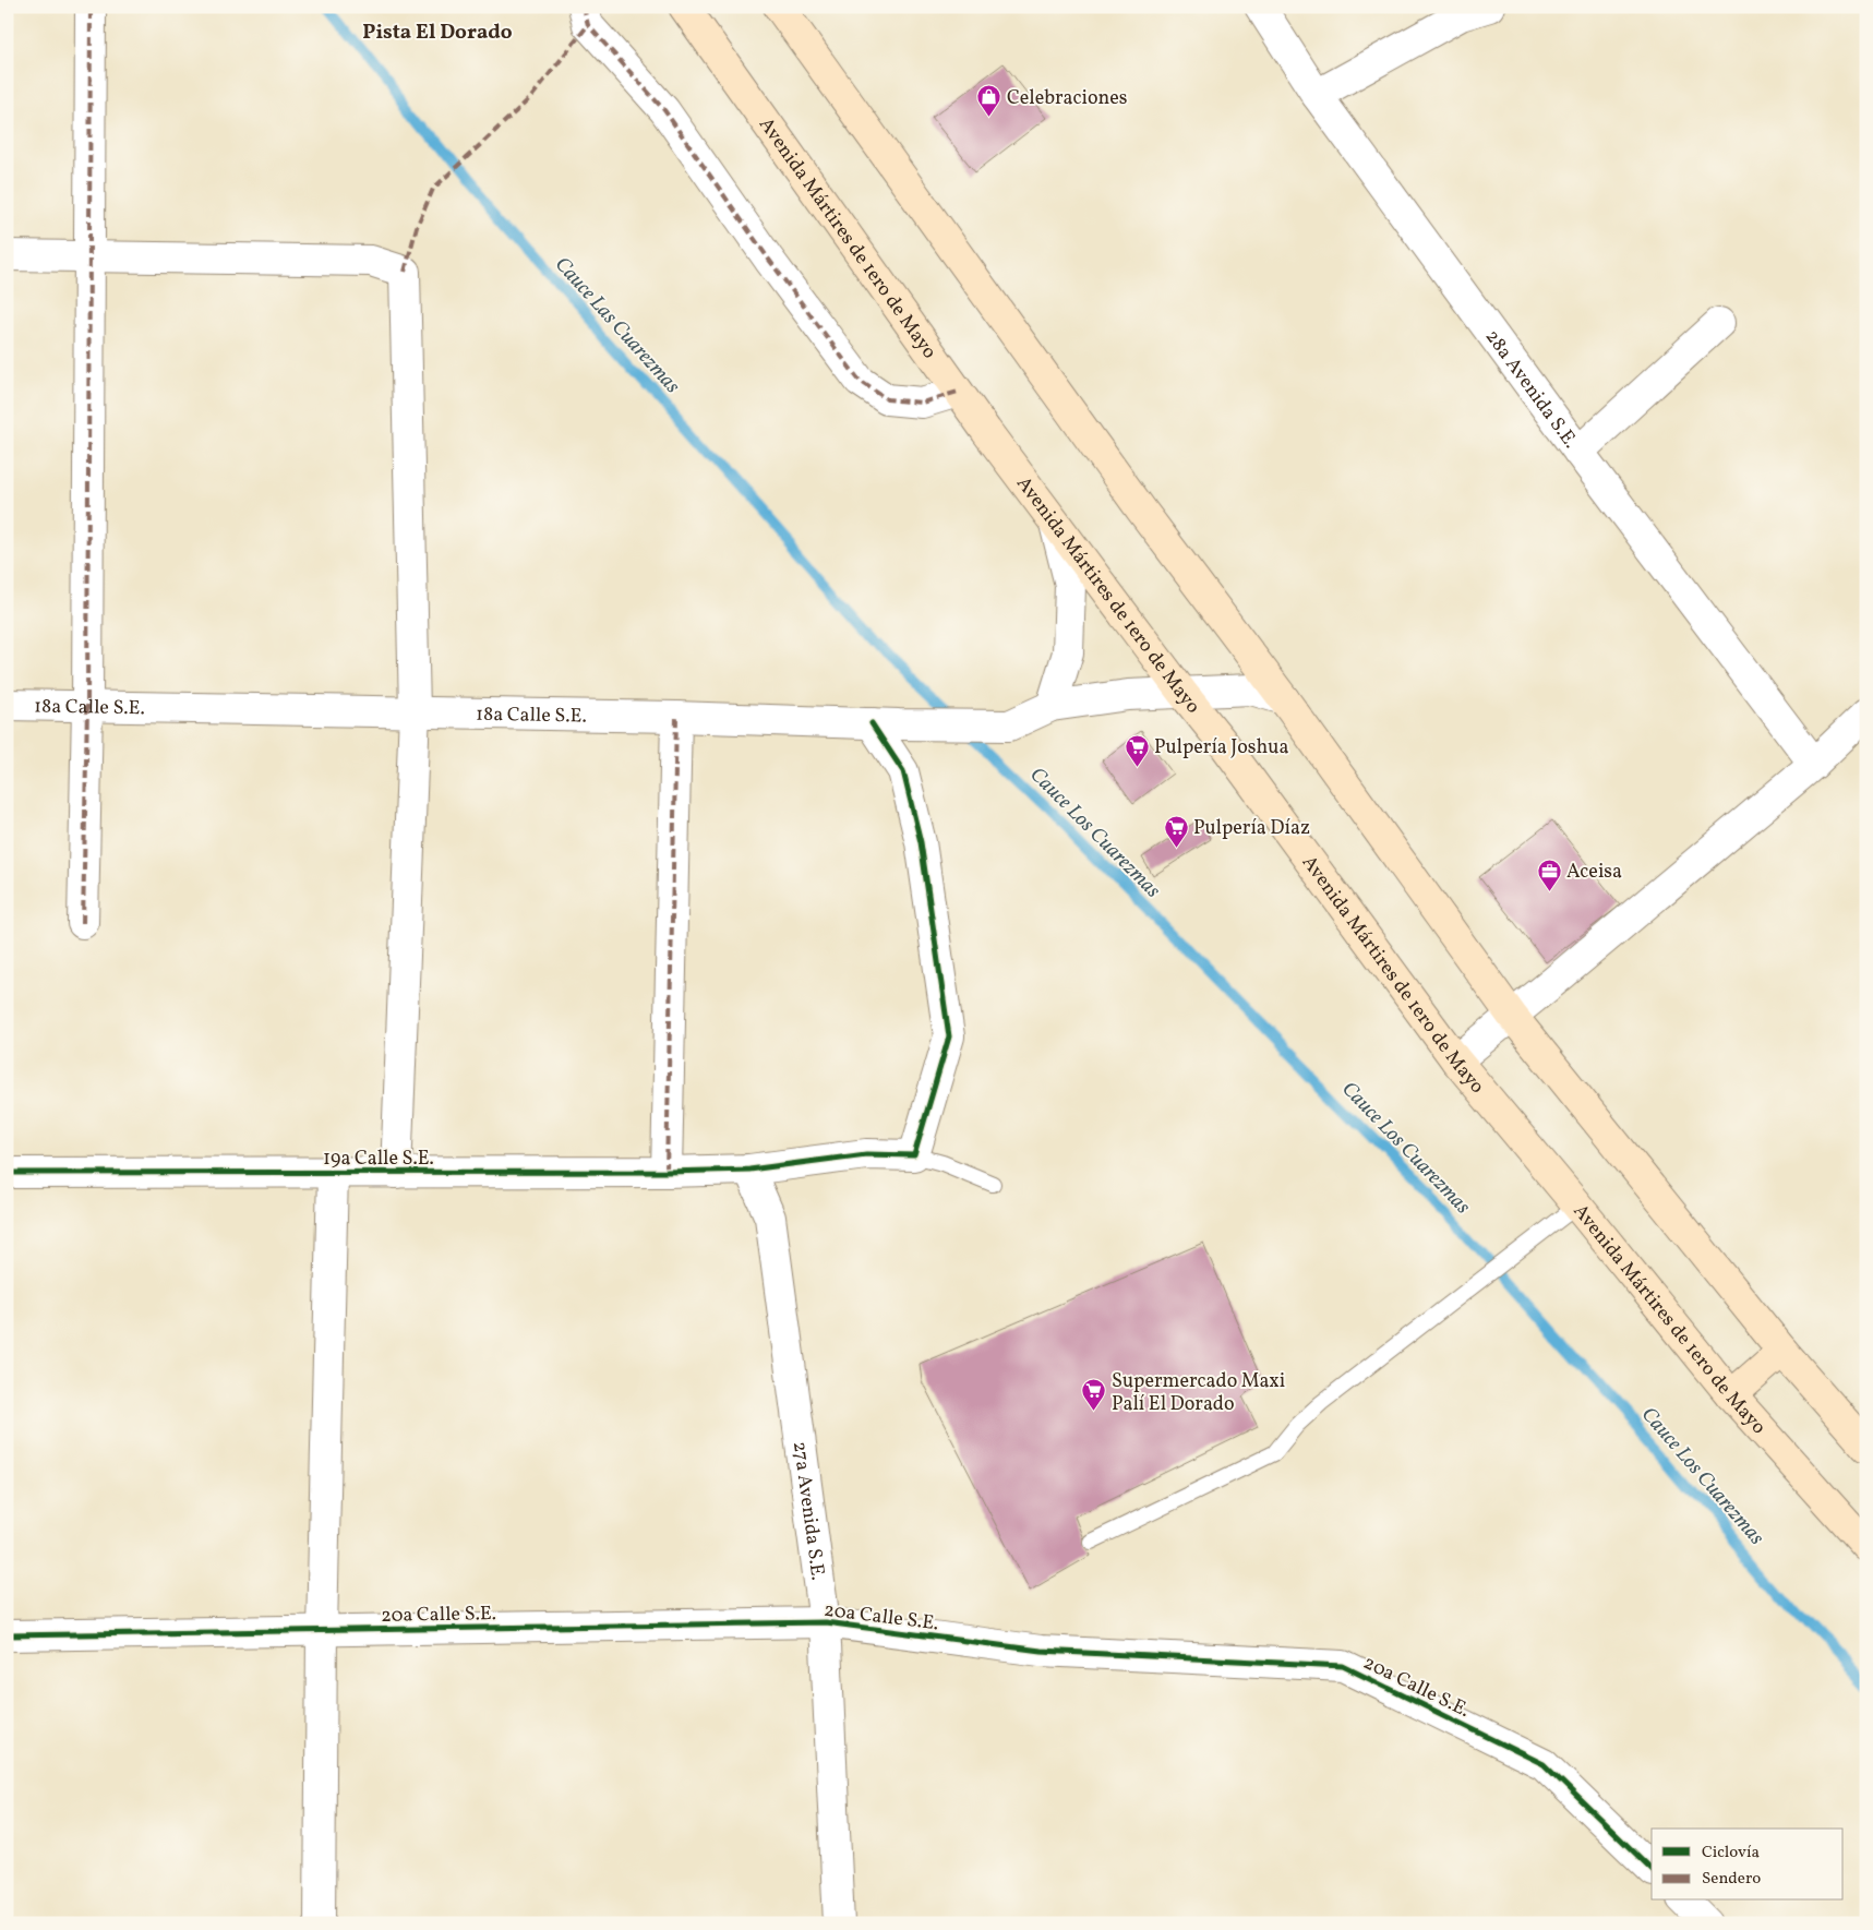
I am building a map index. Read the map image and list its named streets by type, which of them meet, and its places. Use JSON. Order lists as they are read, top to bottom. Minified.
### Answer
{"streets":{"main road":["Avenida Mártires de 1ero de Mayo"],"street":["28a Avenida S.E.","18a Calle S.E.","19a Calle S.E.","27a Avenida S.E.","20a Calle S.E."]},"crossings":[["Avenida Mártires de 1ero de Mayo","18a Calle S.E."],["19a Calle S.E.","27a Avenida S.E."],["27a Avenida S.E.","20a Calle S.E."]],"districts":["Pista El Dorado"],"water":["Cauce Las Cuarezmas","Cauce Los Cuarezmas"],"places":{"shop":["Celebraciones"],"supermarket":["Pulpería Joshua","Pulpería Díaz","Supermercado Maxi Palí El Dorado"],"office":["Aceisa"]},"legend":["Ciclovía","Sendero"]}
